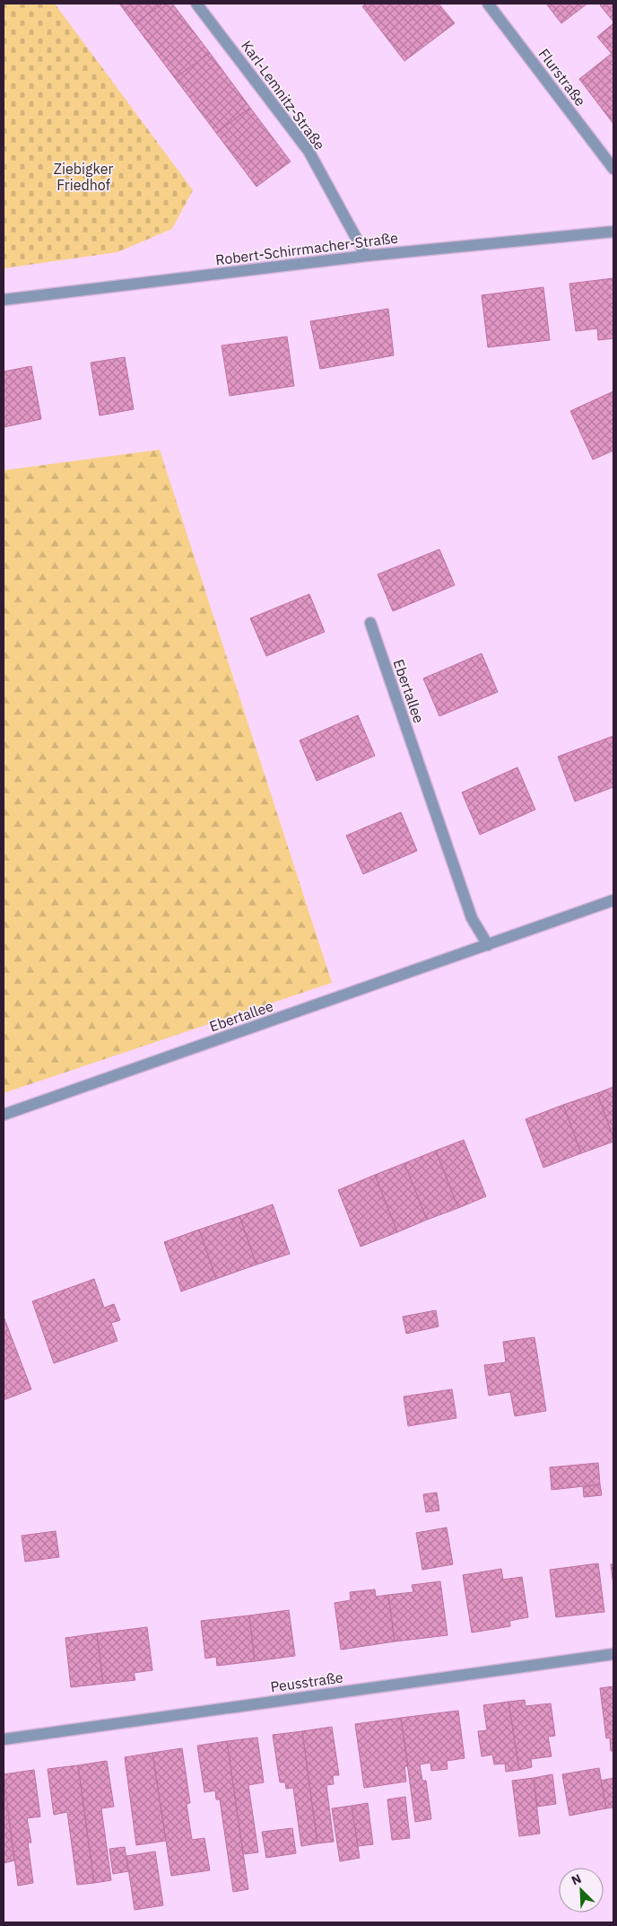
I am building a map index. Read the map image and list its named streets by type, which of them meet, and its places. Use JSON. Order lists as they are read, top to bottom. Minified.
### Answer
{"streets":{"street":["Flurstraße","Karl-Lemnitz-Straße","Robert-Schirrmacher-Straße","Ebertallee","Peusstraße"]},"crossings":[["Karl-Lemnitz-Straße","Robert-Schirrmacher-Straße"]],"parks":["Ziebigker Friedhof"],"north":"top left"}
